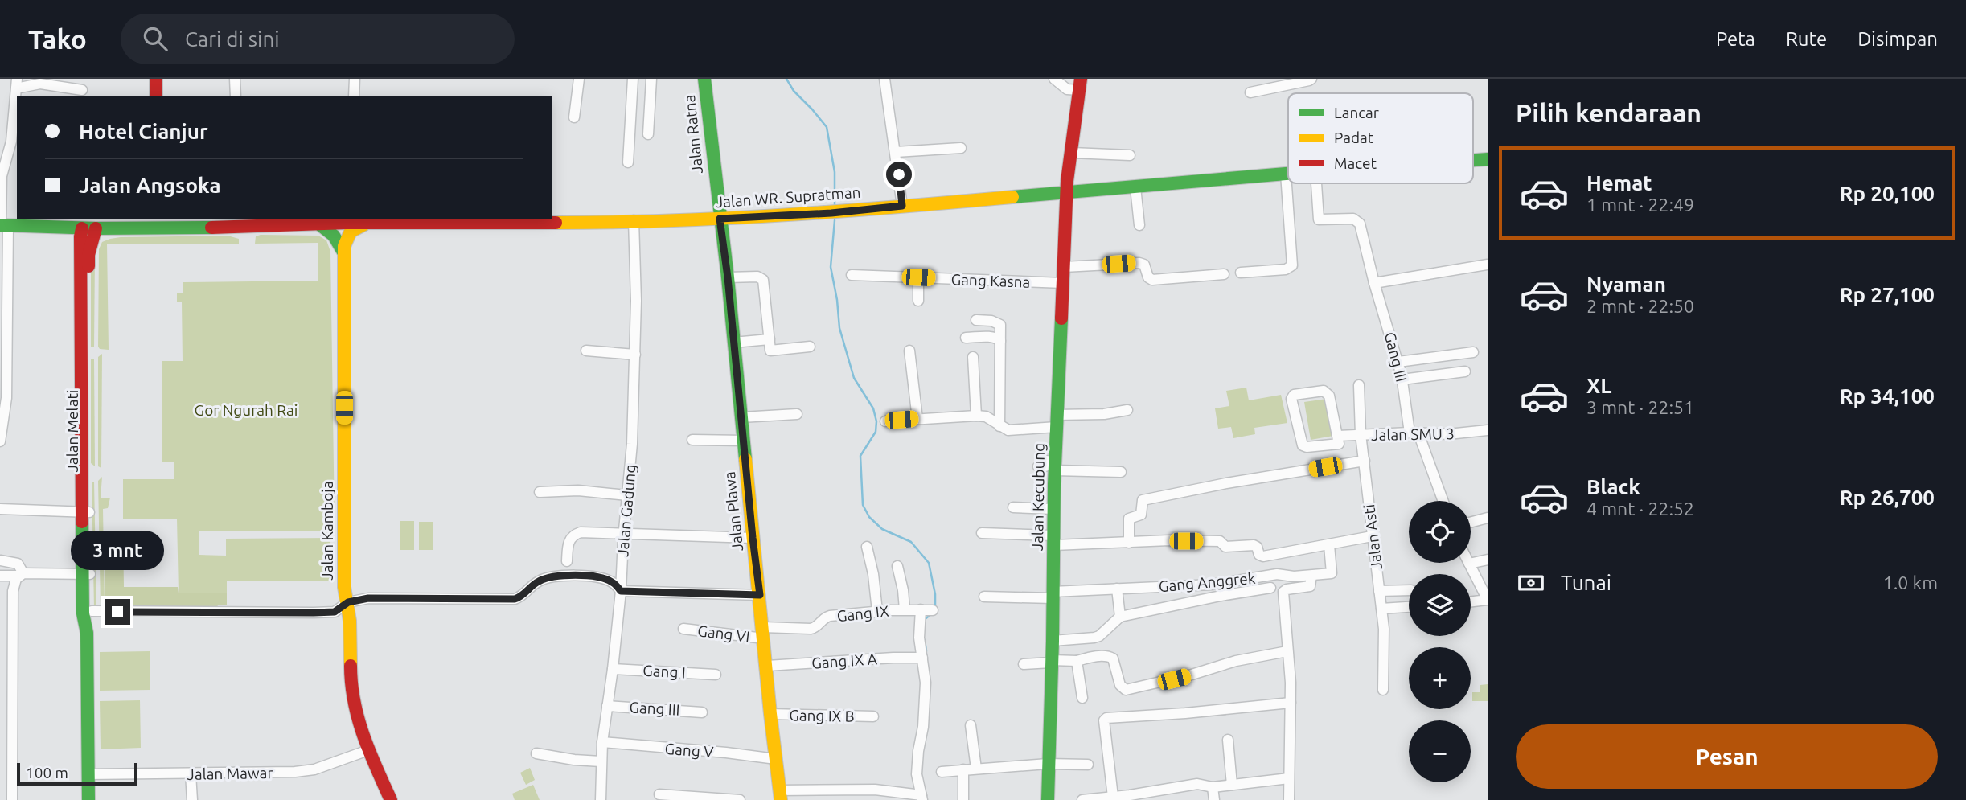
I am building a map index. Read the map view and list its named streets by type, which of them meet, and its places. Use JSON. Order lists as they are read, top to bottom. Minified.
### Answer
{"streets":{"street":["Jalan Ratna","Jalan WR. Supratman","Gang Kasna","Gang III","Jalan Melati","Jalan SMU 3","Jalan Kecubung","Jalan Gadung","Jalan Plawa","Jalan Kamboja","Jalan Asti","Gang Anggrek","Gang IX","Gang VI","Gang IX A","Gang I","Gang IX B","Gang V","Jalan Mawar"]},"crossings":[["Jalan Ratna","Jalan WR. Supratman"],["Jalan Ratna","Jalan Plawa"],["Jalan WR. Supratman","Jalan Melati"],["Jalan WR. Supratman","Jalan Kecubung"],["Jalan WR. Supratman","Jalan Gadung"],["Jalan WR. Supratman","Jalan Plawa"],["Jalan WR. Supratman","Jalan Kamboja"],["Gang Kasna","Jalan Kecubung"],["Gang III","Jalan SMU 3"],["Gang III","Jalan Gadung"],["Jalan Melati","Jalan Mawar"],["Jalan SMU 3","Jalan Asti"],["Jalan Kecubung","Gang Anggrek"],["Jalan Gadung","Gang I"],["Jalan Gadung","Gang V"],["Jalan Plawa","Gang IX"],["Jalan Plawa","Gang VI"],["Jalan Plawa","Gang IX A"],["Jalan Plawa","Gang IX B"],["Jalan Plawa","Gang V"],["Jalan Kamboja","Jalan Mawar"],["Gang IX","Gang VI"]],"parks":["Gor Ngurah Rai"],"legend":["Lancar","Padat","Macet"],"scale_bar":"100 m","page":{"header":"Tako","search":"Cari di sini","nav":["Peta","Rute","Disimpan"],"heading":"Pilih kendaraan","banner":["Hotel Cianjur","Jalan Angsoka"],"list":[{"name":"Hemat","note":"1 mnt · 22:49","value":"Rp 20,100"},{"name":"Nyaman","note":"2 mnt · 22:50","value":"Rp 27,100"},{"name":"XL","note":"3 mnt · 22:51","value":"Rp 34,100"},{"name":"Black","note":"4 mnt · 22:52","value":"Rp 26,700"}],"map_buttons":["+","−"],"bubble":"3 mnt","pay":["Tunai","1.0 km"],"buttons":"Pesan","scale":"100 m"}}
